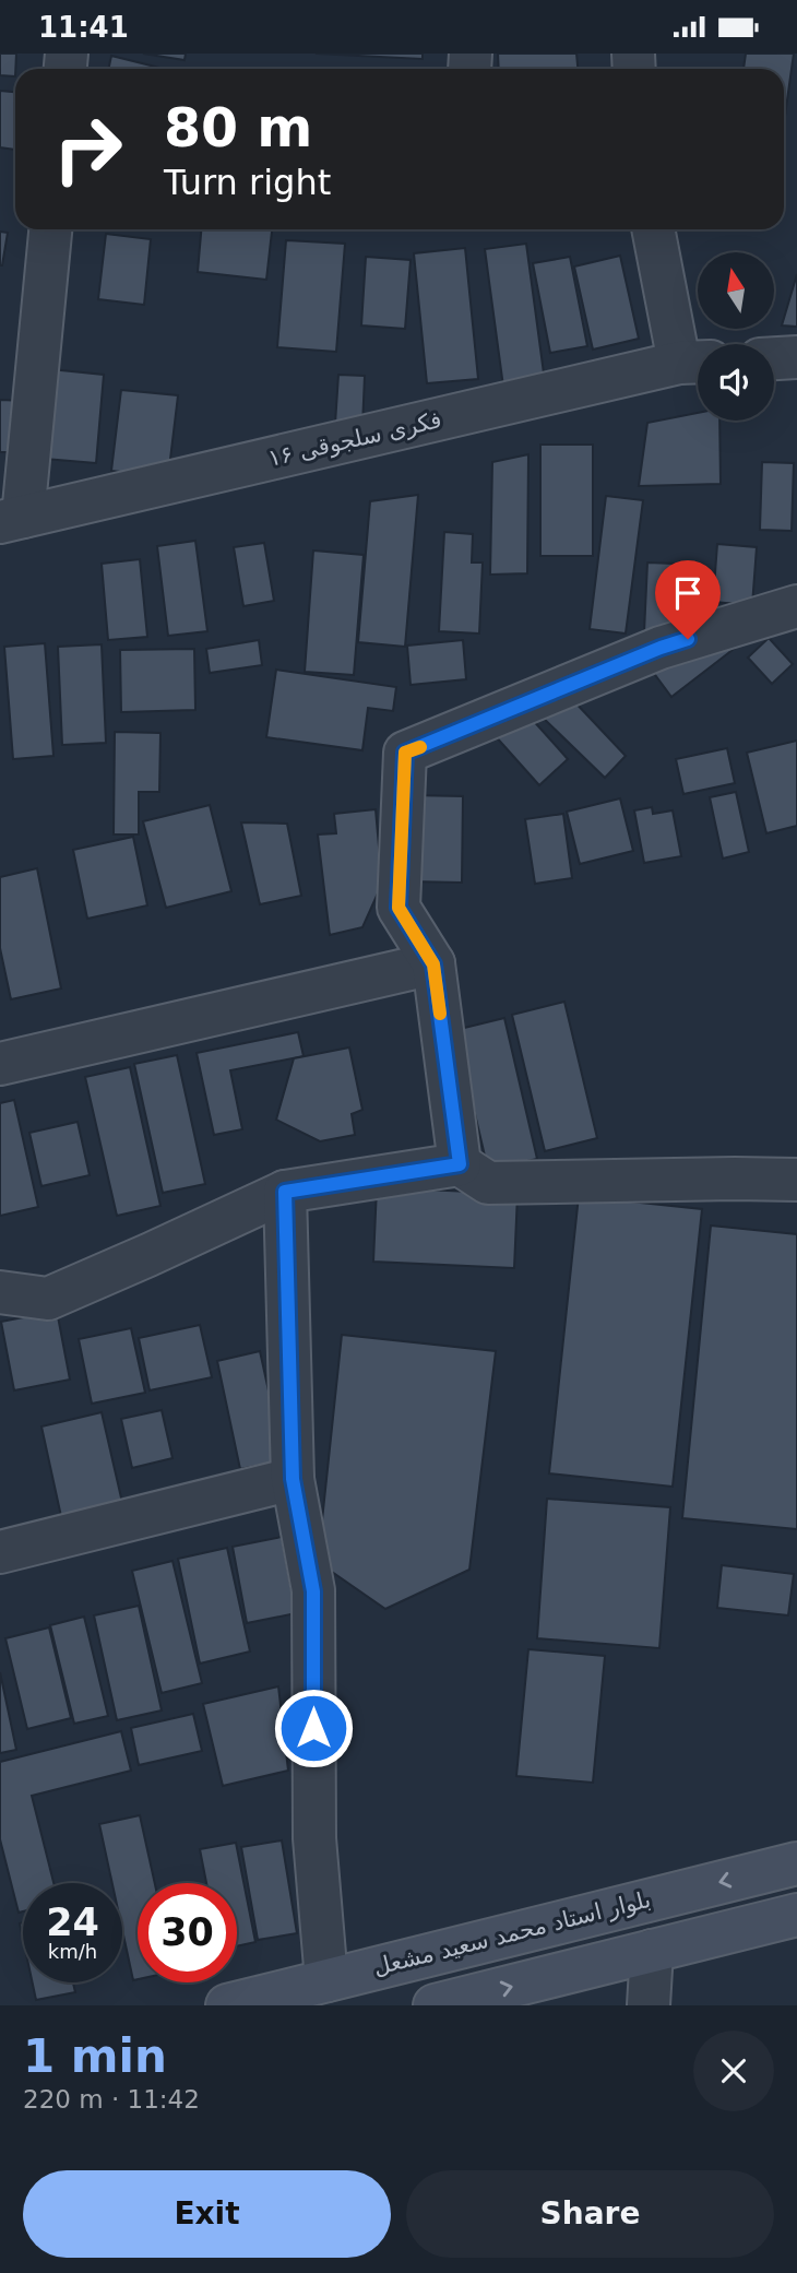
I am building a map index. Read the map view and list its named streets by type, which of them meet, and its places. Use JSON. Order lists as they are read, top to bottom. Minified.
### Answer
{"streets":{"main road":["بلوار استاد محمد سعید مشعل"],"street":["فکری سلجوقی ۱۶"]},"north":"top","page":{"status":"11:41","turn":["80 m","Turn right"],"speed":"24 km/h","limit":"30","heading":["1 min","220 m · 11:42"],"buttons":["Exit","Share"]}}
